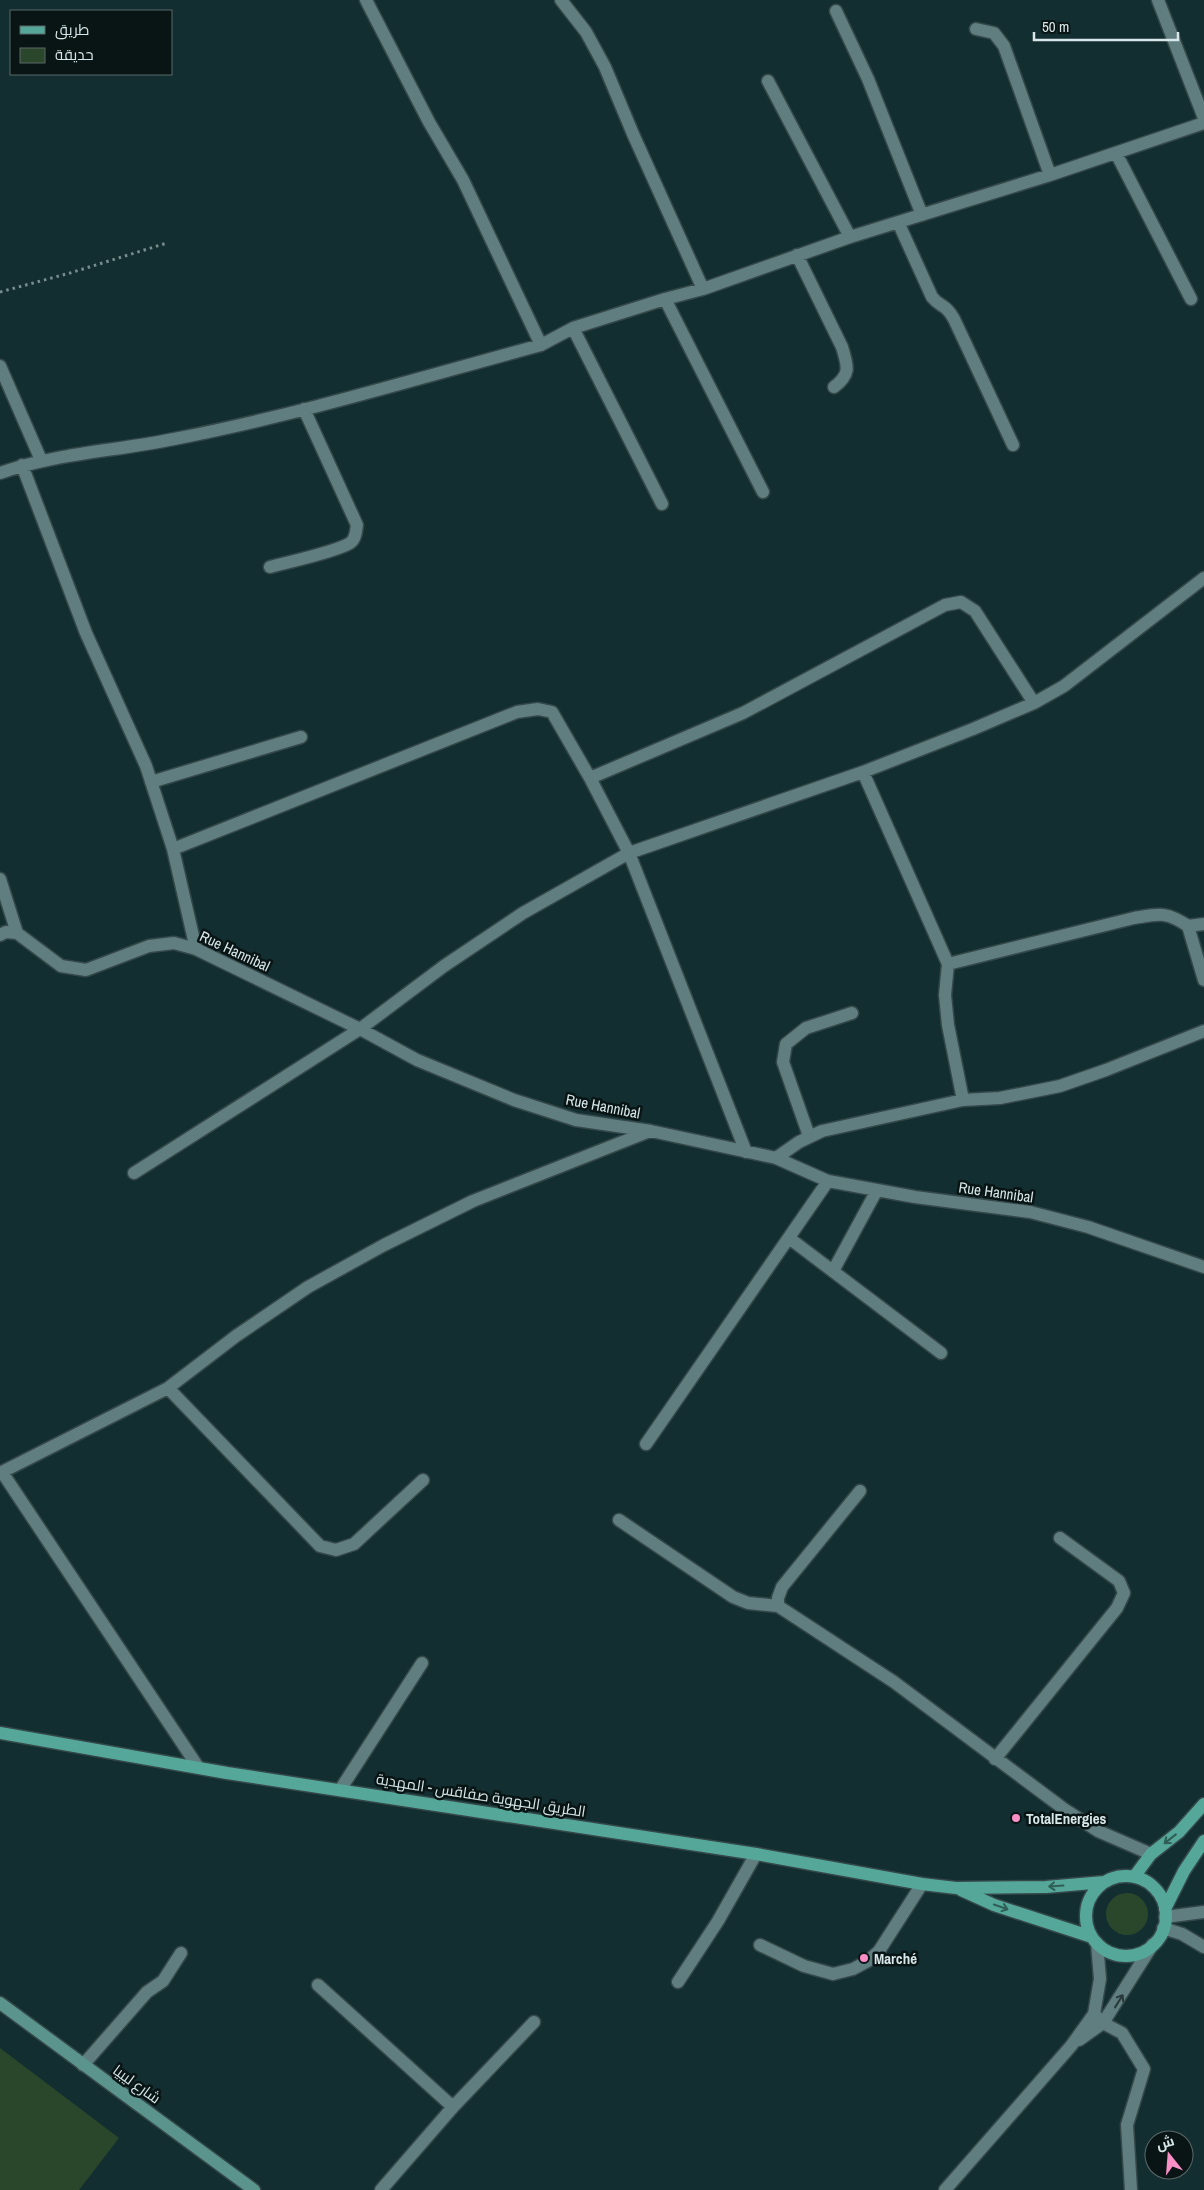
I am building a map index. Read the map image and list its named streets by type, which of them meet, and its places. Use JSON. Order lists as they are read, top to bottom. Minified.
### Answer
{"streets":{"main road":["الطريق الجهوية صفاقس - المهدية","شارع ليبيا"],"street":["Rue Hannibal"]},"places":["TotalEnergies","Marché"],"legend":["طريق","حديقة"],"scale_bar":"50 m","north":"top"}
